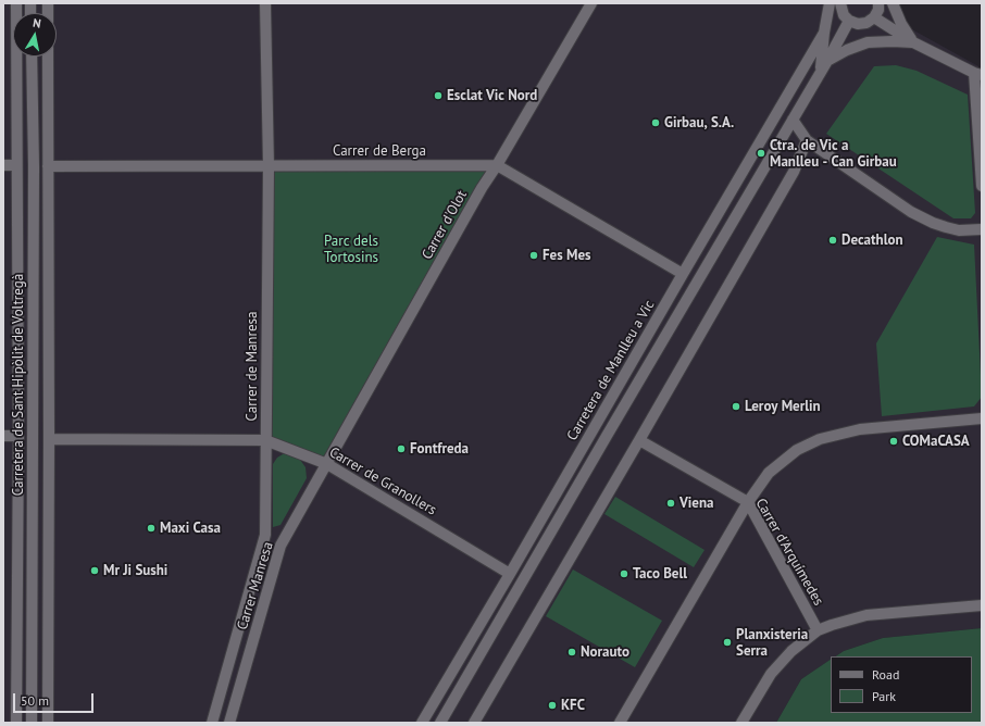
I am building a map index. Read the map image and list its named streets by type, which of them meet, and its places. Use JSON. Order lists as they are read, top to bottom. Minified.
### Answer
{"streets":{"street":["Carrer de Berga","Carrer d'Olot","Carrer de Manresa","Carretera de Manlleu a Vic","Carretera de Sant Hipòlit de Voltregà","Carrer de Granollers","Carrer d'Arquímedes","Carrer Manresa"]},"crossings":[["Carrer de Berga","Carrer d'Olot"],["Carrer de Berga","Carrer de Manresa"],["Carrer de Berga","Carretera de Sant Hipòlit de Voltregà"],["Carrer d'Olot","Carrer de Granollers"],["Carrer d'Olot","Carrer Manresa"],["Carrer de Manresa","Carrer de Granollers"],["Carretera de Manlleu a Vic","Carrer de Granollers"],["Carretera de Sant Hipòlit de Voltregà","Carrer de Granollers"],["Carrer de Granollers","Carrer Manresa"]],"parks":["Parc dels Tortosins"],"places":["Esclat Vic Nord","Girbau, S.A.","Ctra. de Vic a Manlleu - Can Girbau","Decathlon","Fes Mes","Leroy Merlin","COMaCASA","Fontfreda","Viena","Maxi Casa","Mr Ji Sushi","Taco Bell","Planxisteria Serra","Norauto","KFC"],"legend":["Road","Park"],"scale_bar":"50 m","north":"top"}
